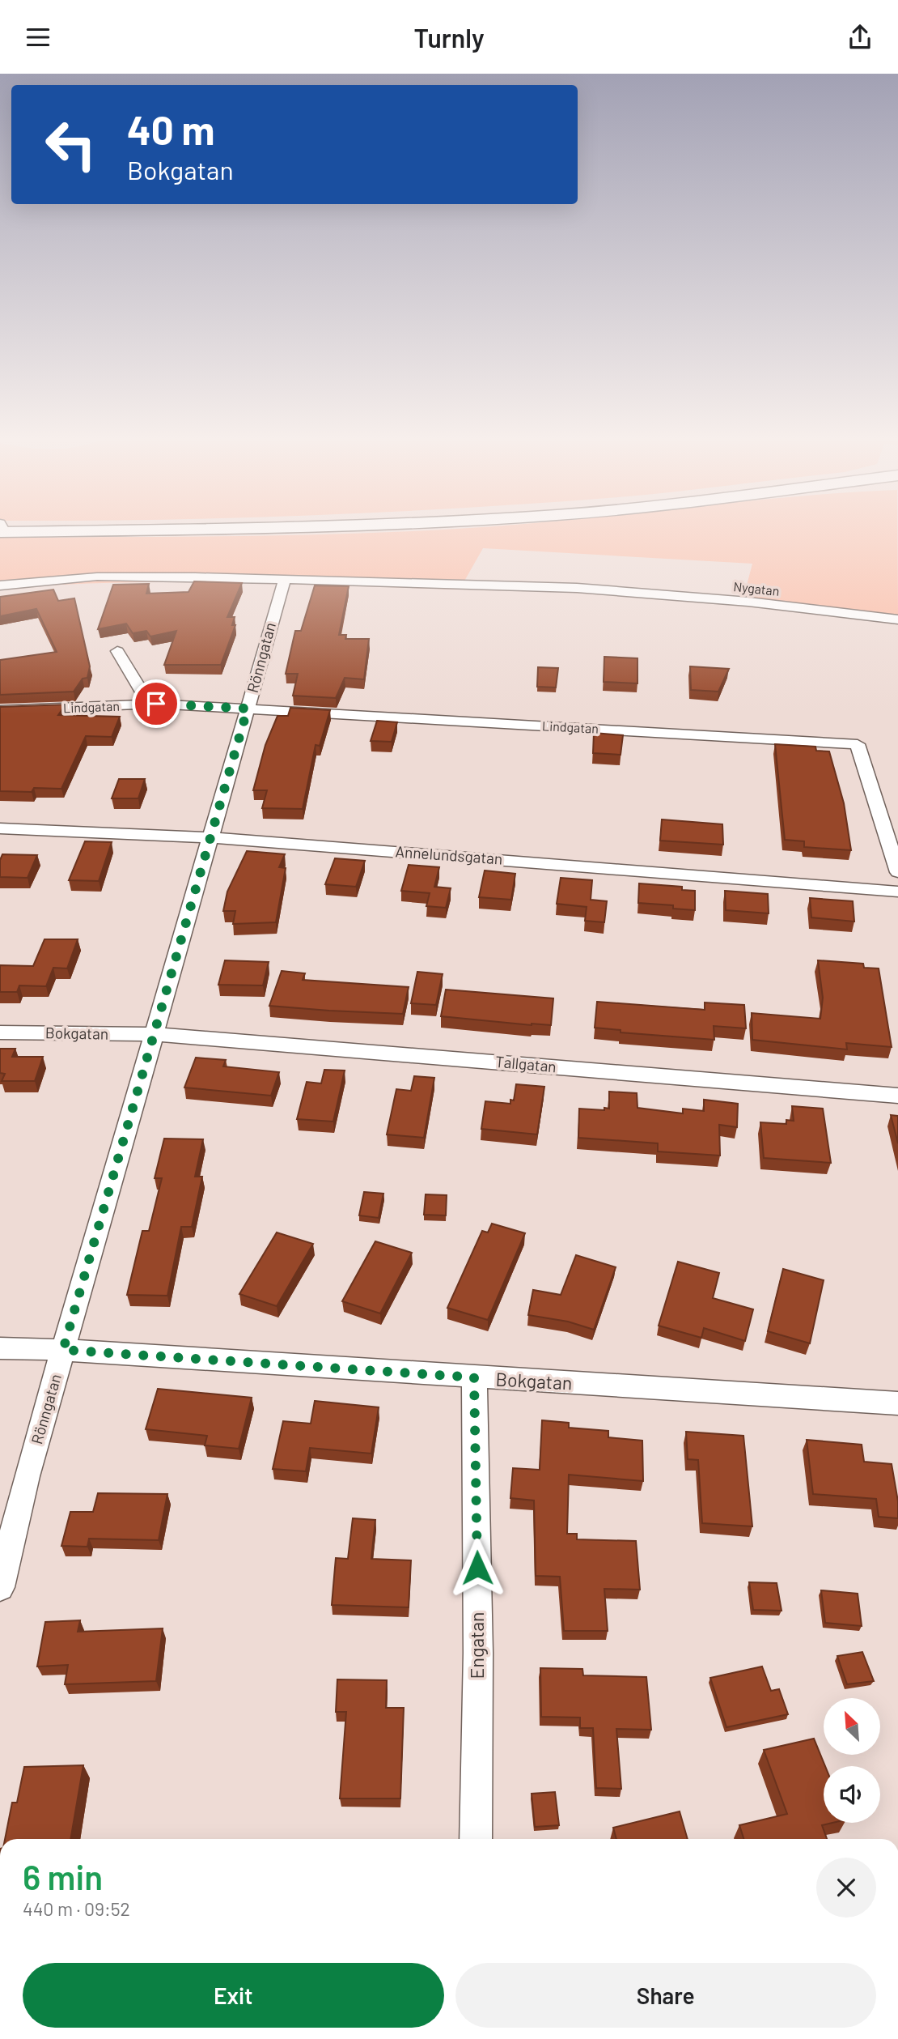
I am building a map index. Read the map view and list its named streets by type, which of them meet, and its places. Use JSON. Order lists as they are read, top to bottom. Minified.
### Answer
{"streets":{"street":["Nygatan","Rönngatan","Lindgatan","Annelundsgatan","Bokgatan","Tallgatan","Engatan"]},"crossings":[["Nygatan","Rönngatan"],["Rönngatan","Lindgatan"],["Rönngatan","Annelundsgatan"],["Rönngatan","Bokgatan"],["Rönngatan","Tallgatan"],["Bokgatan","Tallgatan"],["Bokgatan","Engatan"]],"north":"top left","page":{"header":"Turnly","turn":["40 m","Bokgatan"],"heading":["6 min","440 m · 09:52"],"buttons":["Exit","Share"]}}
